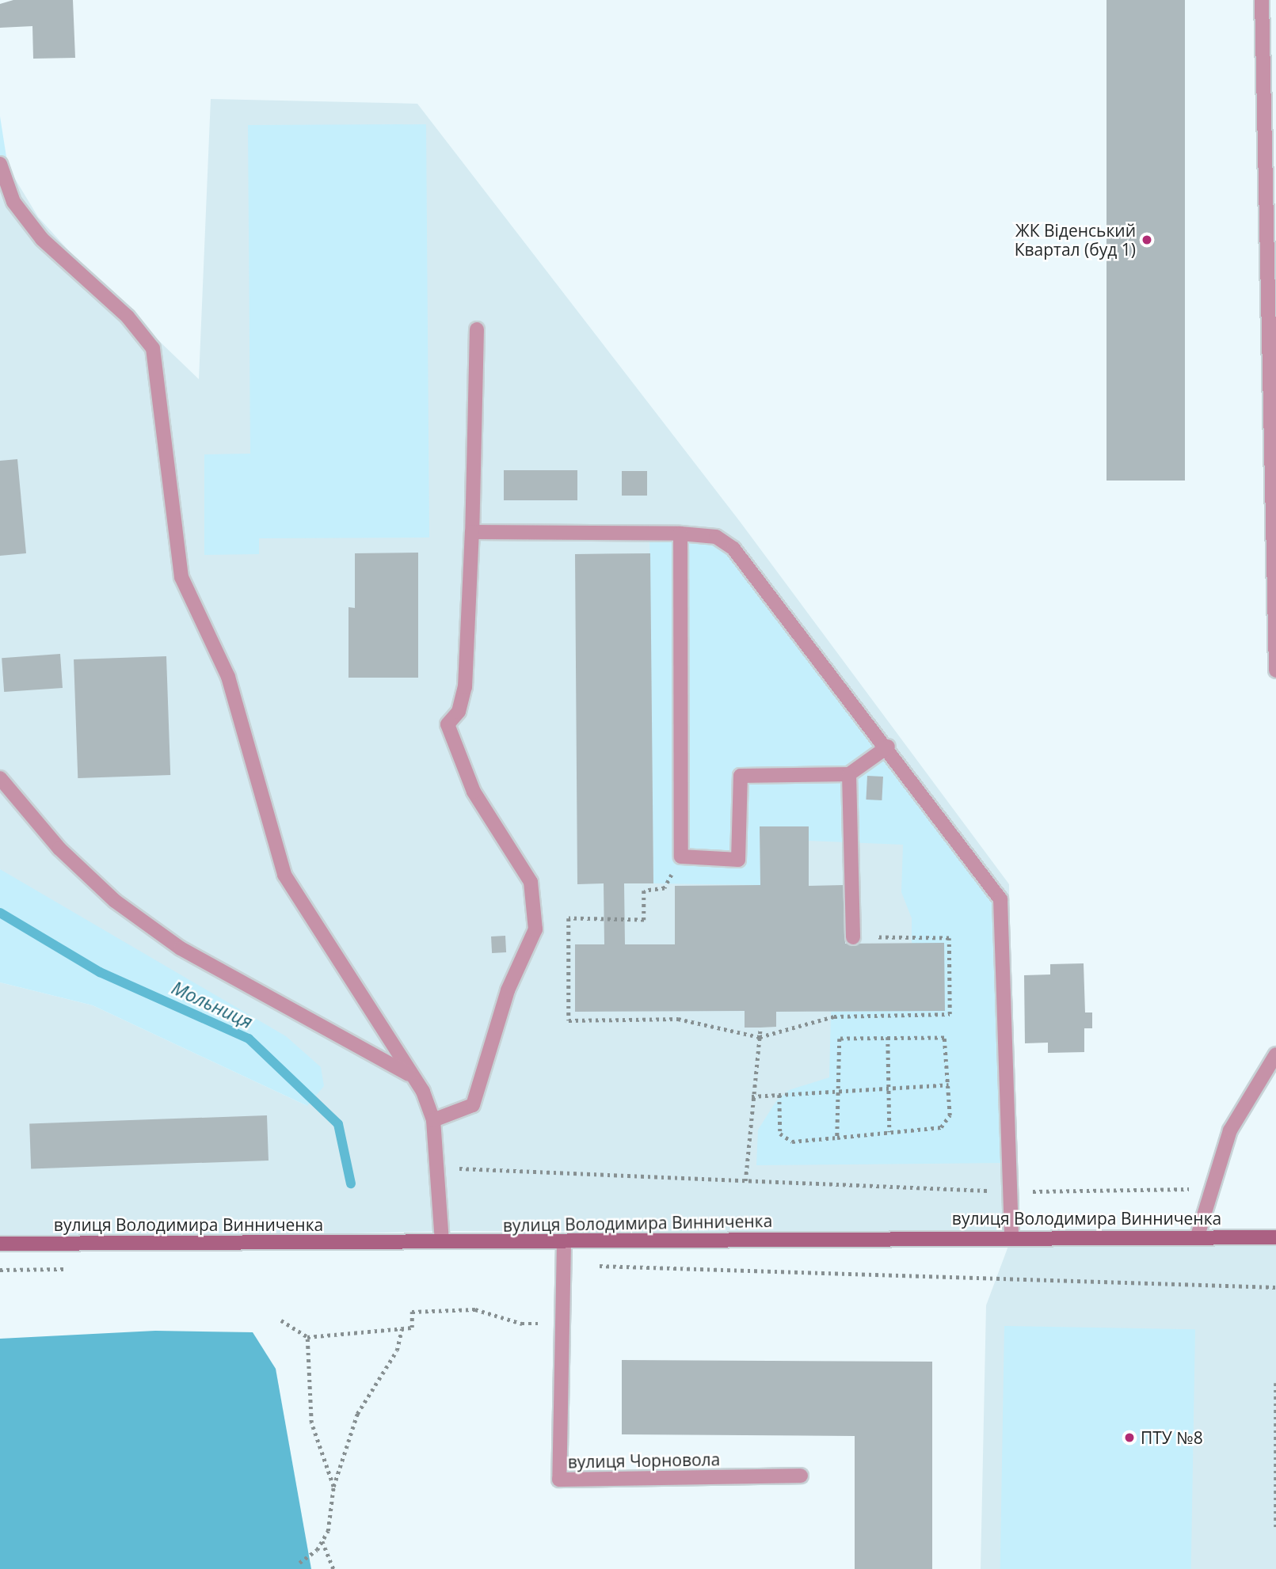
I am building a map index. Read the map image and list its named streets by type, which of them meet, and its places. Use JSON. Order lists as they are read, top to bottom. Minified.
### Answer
{"streets":{"main road":["вулиця Володимира Винниченка"],"street":["вулиця Чорновола"]},"crossings":[["вулиця Володимира Винниченка","вулиця Чорновола"]],"water":["Мольниця"],"places":["ЖК Віденський Квартал (буд 1)","ПТУ №8"]}
